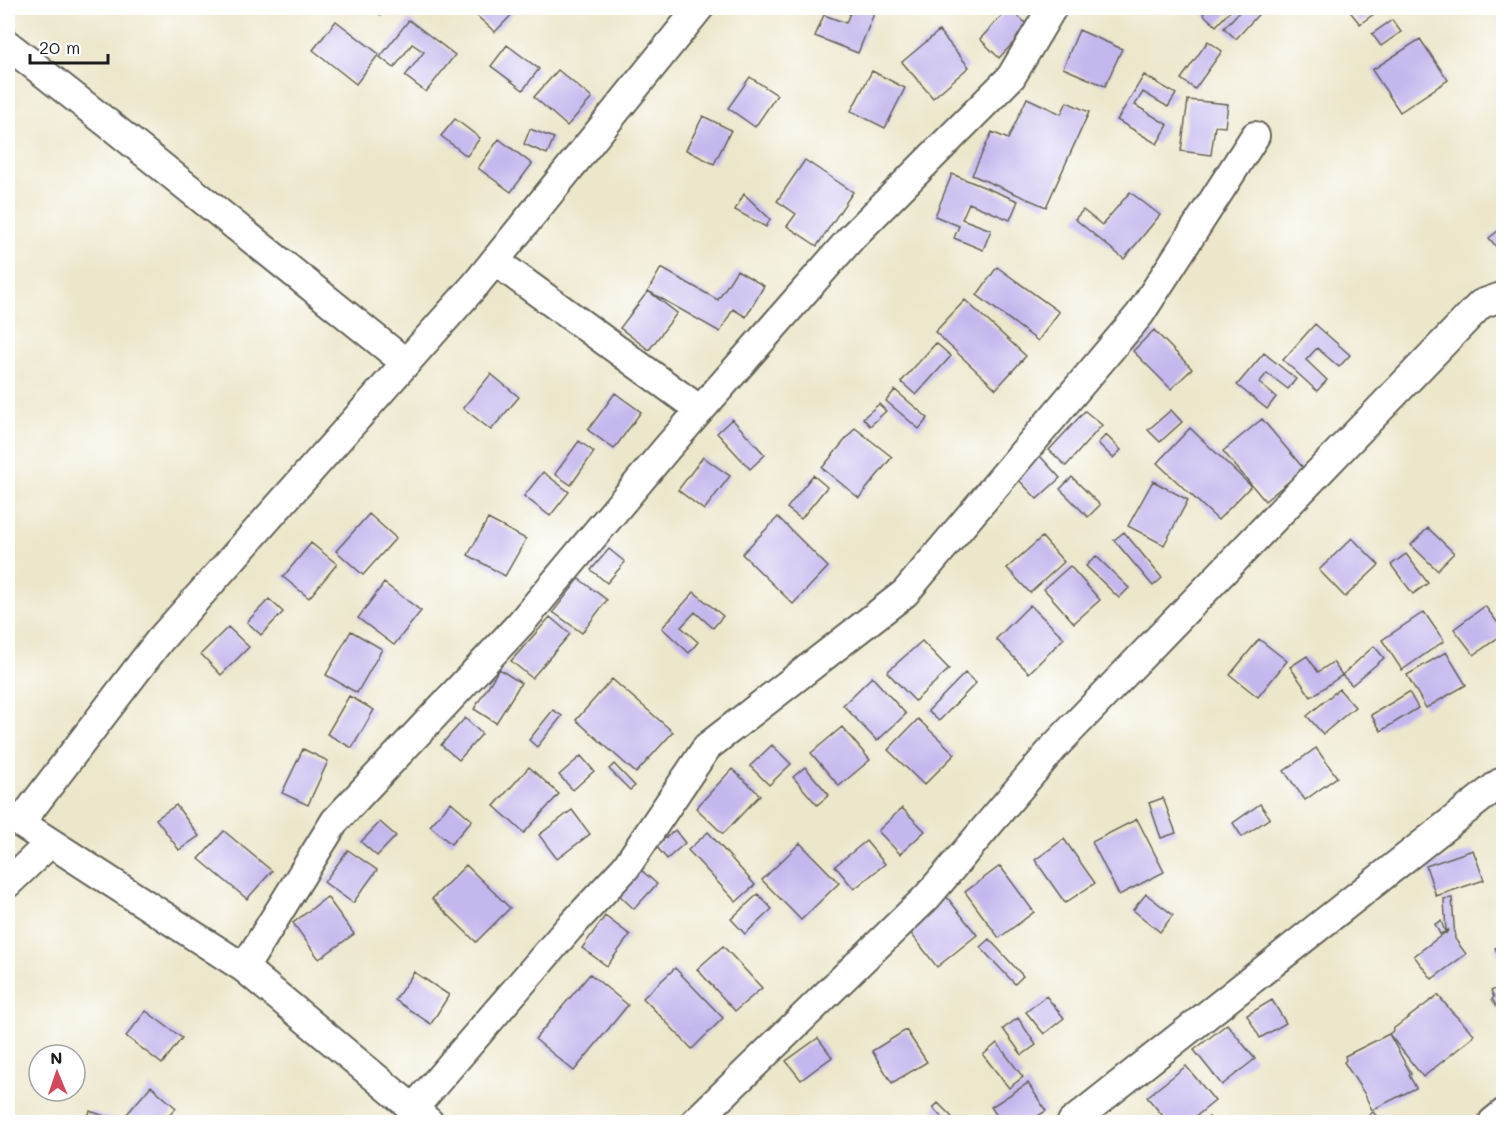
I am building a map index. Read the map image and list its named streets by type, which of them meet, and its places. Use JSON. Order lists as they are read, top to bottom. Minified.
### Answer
{"scale_bar":"20 m","north":"top"}
